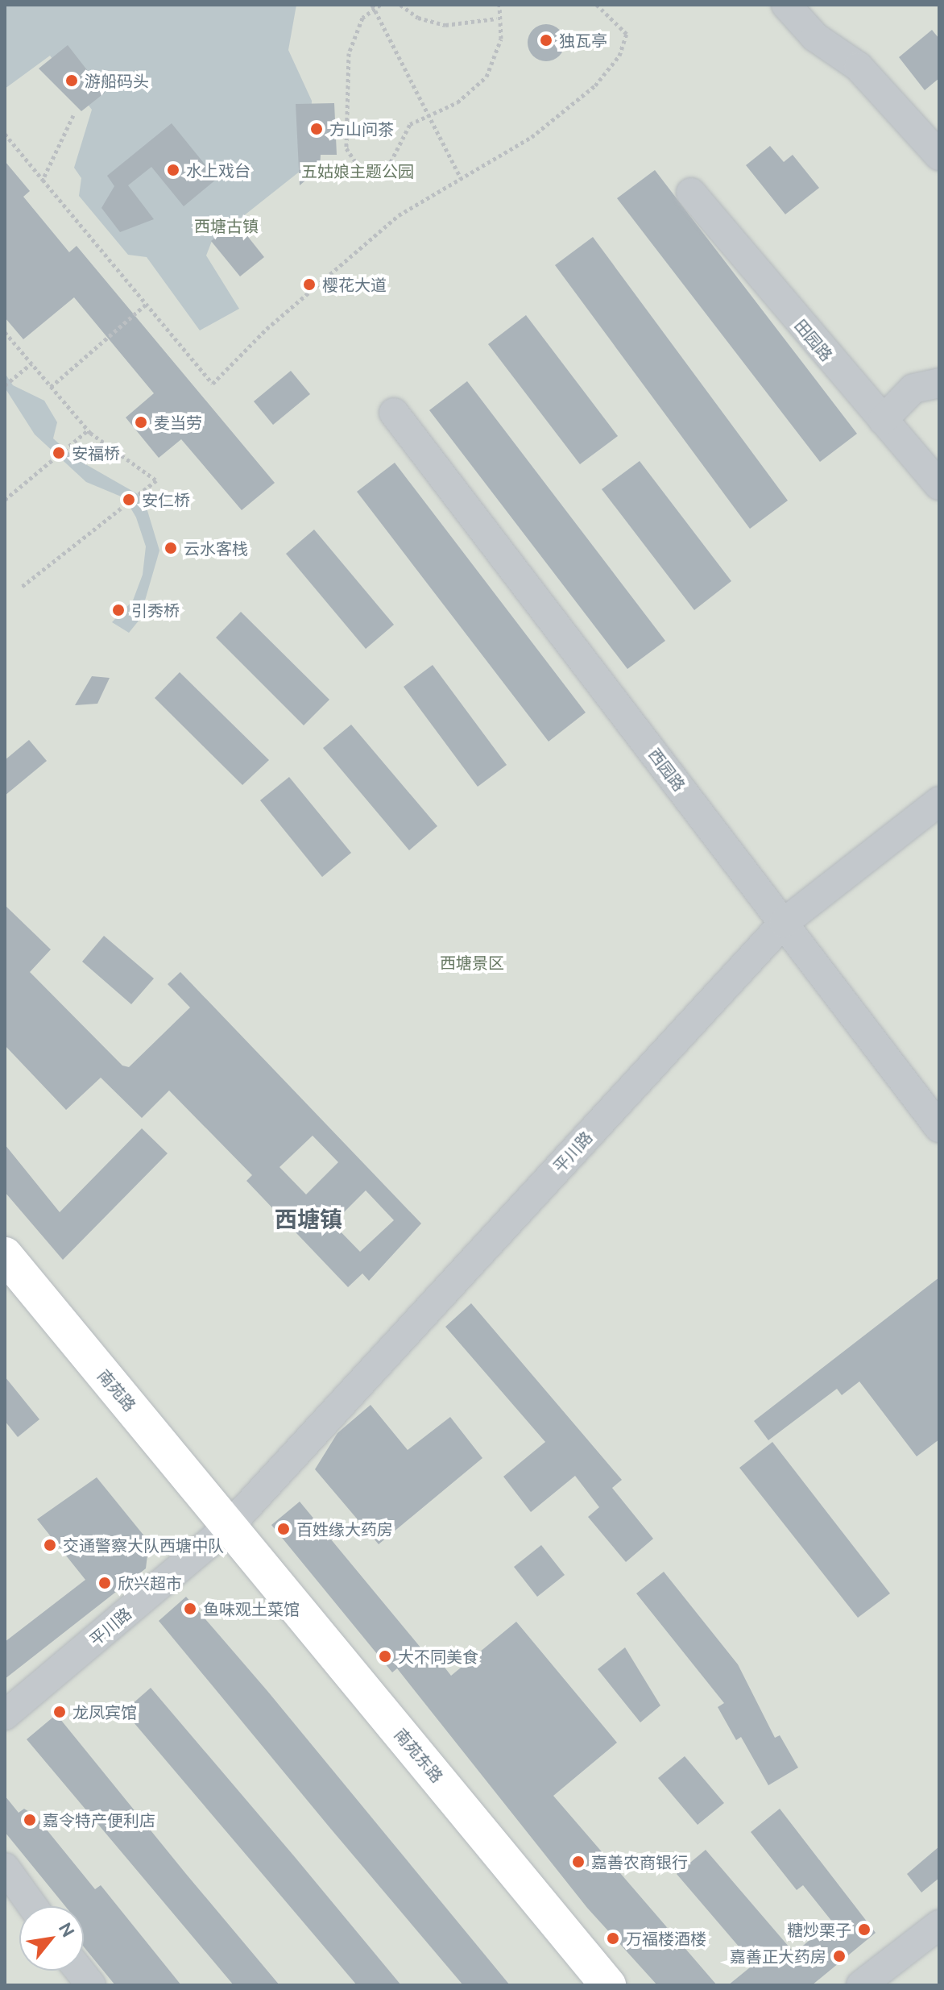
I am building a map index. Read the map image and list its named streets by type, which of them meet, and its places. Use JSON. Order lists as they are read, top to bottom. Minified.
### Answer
{"streets":{"main road":["南苑路","南苑东路"],"street":["田园路","西园路","平川路"]},"crossings":[["西园路","平川路"],["平川路","南苑路"],["平川路","南苑东路"],["南苑路","南苑东路"]],"districts":["西塘镇"],"parks":["五姑娘主题公园","西塘古镇","西塘景区"],"places":["独瓦亭","游船码头","方山问茶","水上戏台","樱花大道","麦当劳","安福桥","安仁桥","云水客栈","引秀桥","百姓缘大药房","交通警察大队西塘中队","欣兴超市","鱼味观土菜馆","大不同美食","龙凤宾馆","嘉令特产便利店","嘉善农商银行","糖炒栗子","万福楼酒楼","嘉善正大药房"],"north":"top right"}
